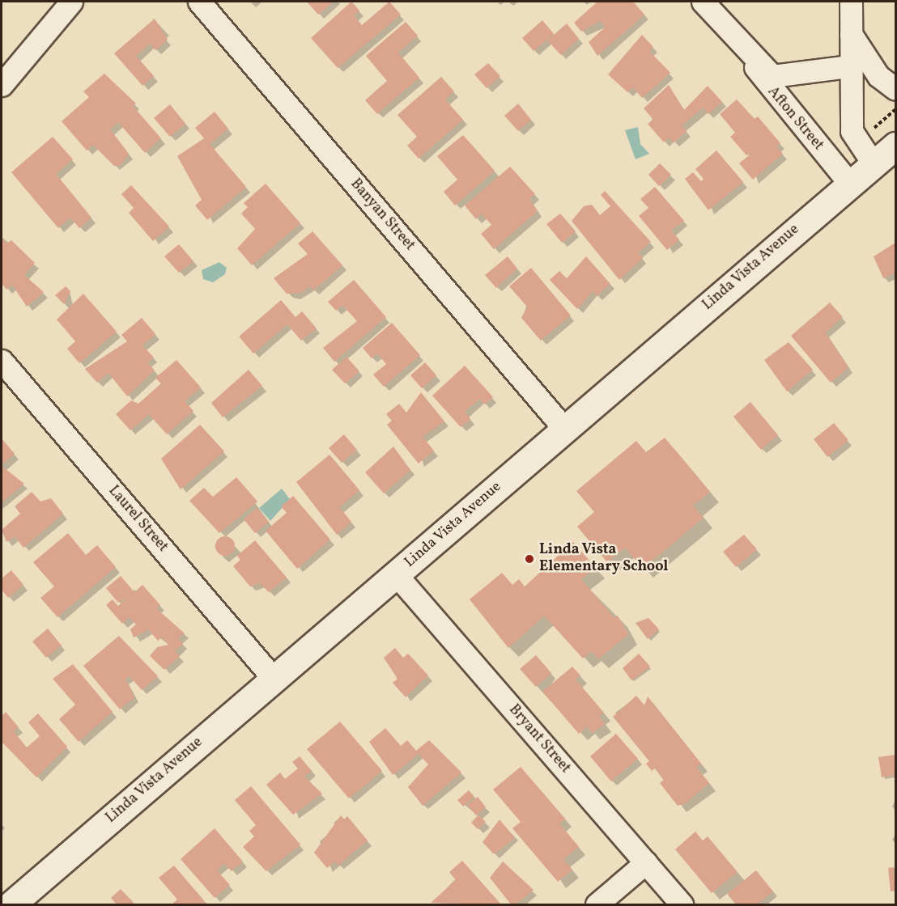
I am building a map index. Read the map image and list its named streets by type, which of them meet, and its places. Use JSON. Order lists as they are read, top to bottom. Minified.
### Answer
{"streets":{"main road":["Linda Vista Avenue"],"street":["Afton Street","Banyan Street","Laurel Street","Bryant Street"]},"crossings":[["Afton Street","Linda Vista Avenue"],["Banyan Street","Linda Vista Avenue"],["Linda Vista Avenue","Laurel Street"],["Linda Vista Avenue","Bryant Street"]],"places":["Linda Vista Elementary School"]}
